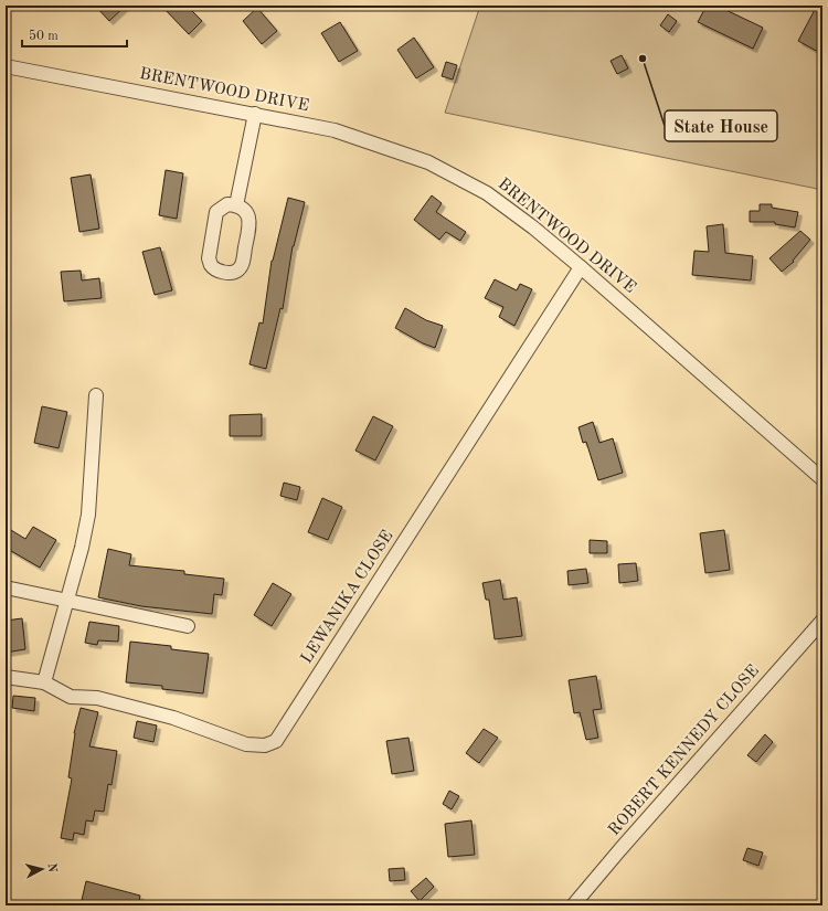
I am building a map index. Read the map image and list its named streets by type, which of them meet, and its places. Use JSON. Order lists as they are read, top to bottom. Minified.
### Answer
{"streets":{"street":["BRENTWOOD DRIVE","LEWANIKA CLOSE","ROBERT KENNEDY CLOSE"]},"crossings":[["BRENTWOOD DRIVE","LEWANIKA CLOSE"]],"places":["State House"],"scale_bar":"50 m","north":"right"}
